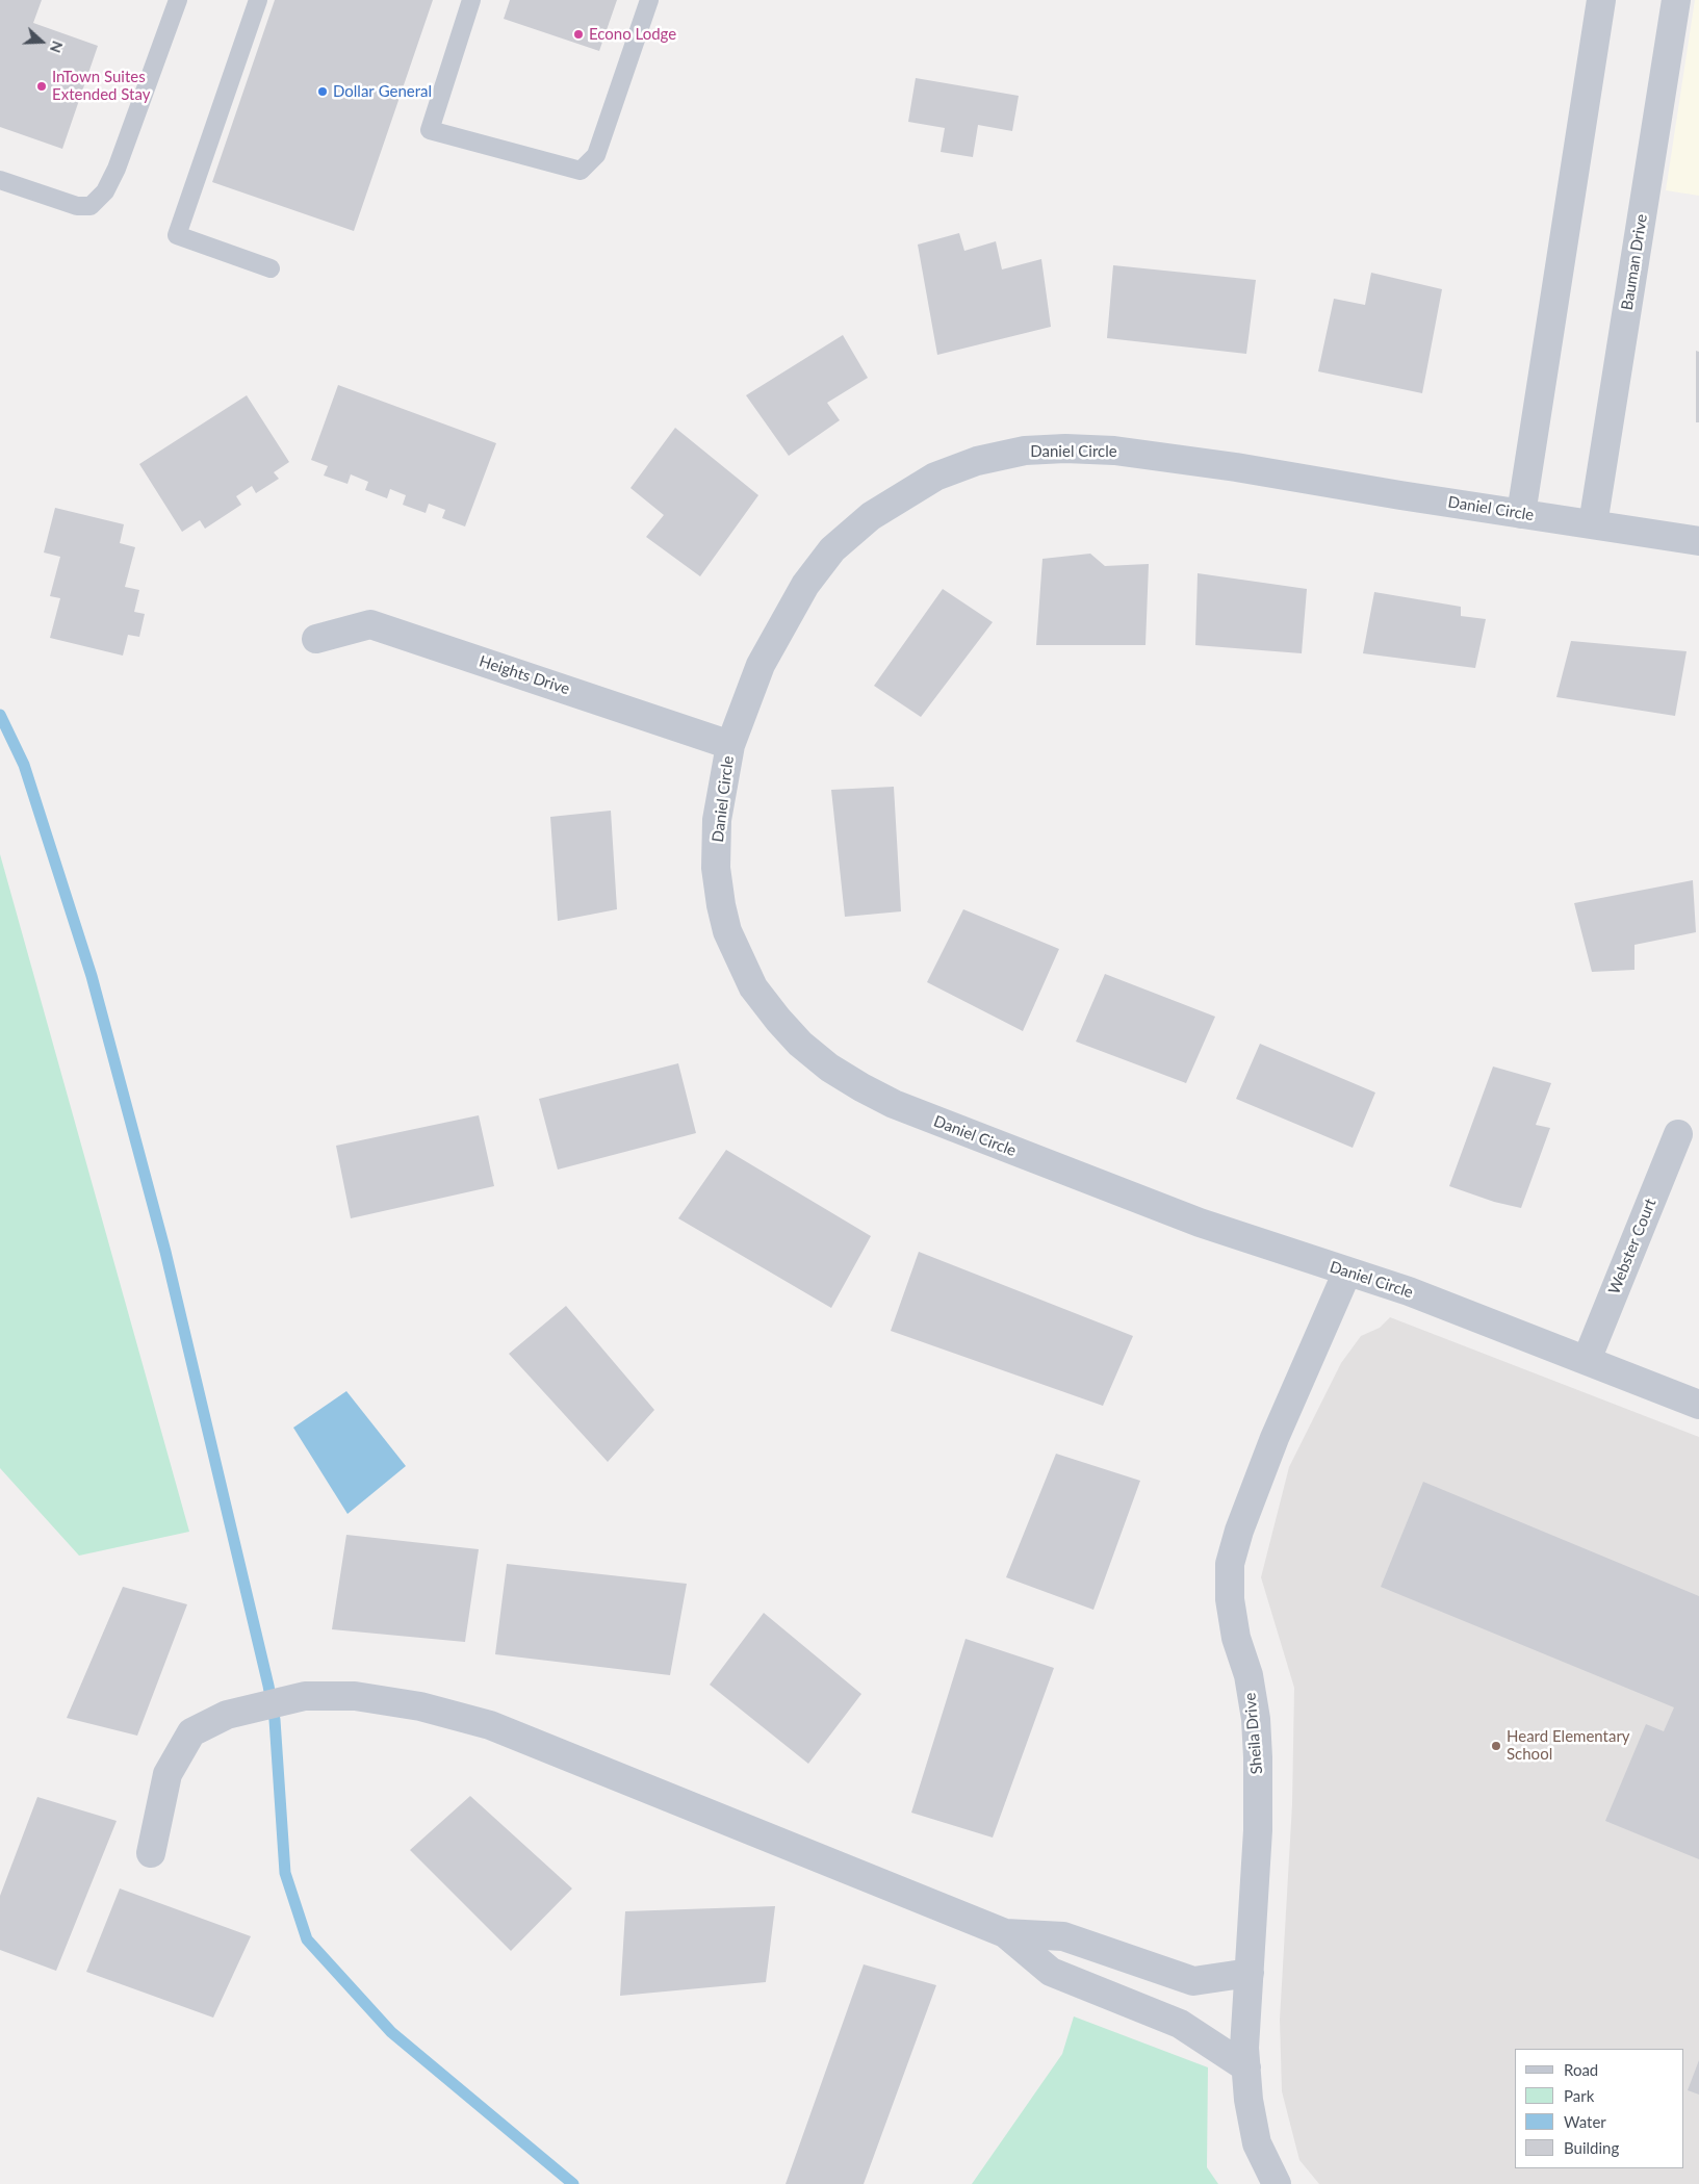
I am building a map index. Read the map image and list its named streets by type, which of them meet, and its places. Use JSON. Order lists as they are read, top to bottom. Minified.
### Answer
{"streets":{"street":["Bauman Drive","Daniel Circle","Heights Drive","Webster Court","Sheila Drive"]},"crossings":[["Bauman Drive","Daniel Circle"],["Daniel Circle","Heights Drive"],["Daniel Circle","Webster Court"],["Daniel Circle","Sheila Drive"]],"places":["Econo Lodge","InTown Suites Extended Stay","Dollar General","Heard Elementary School"],"legend":["Road","Park","Water","Building"],"north":"right"}
